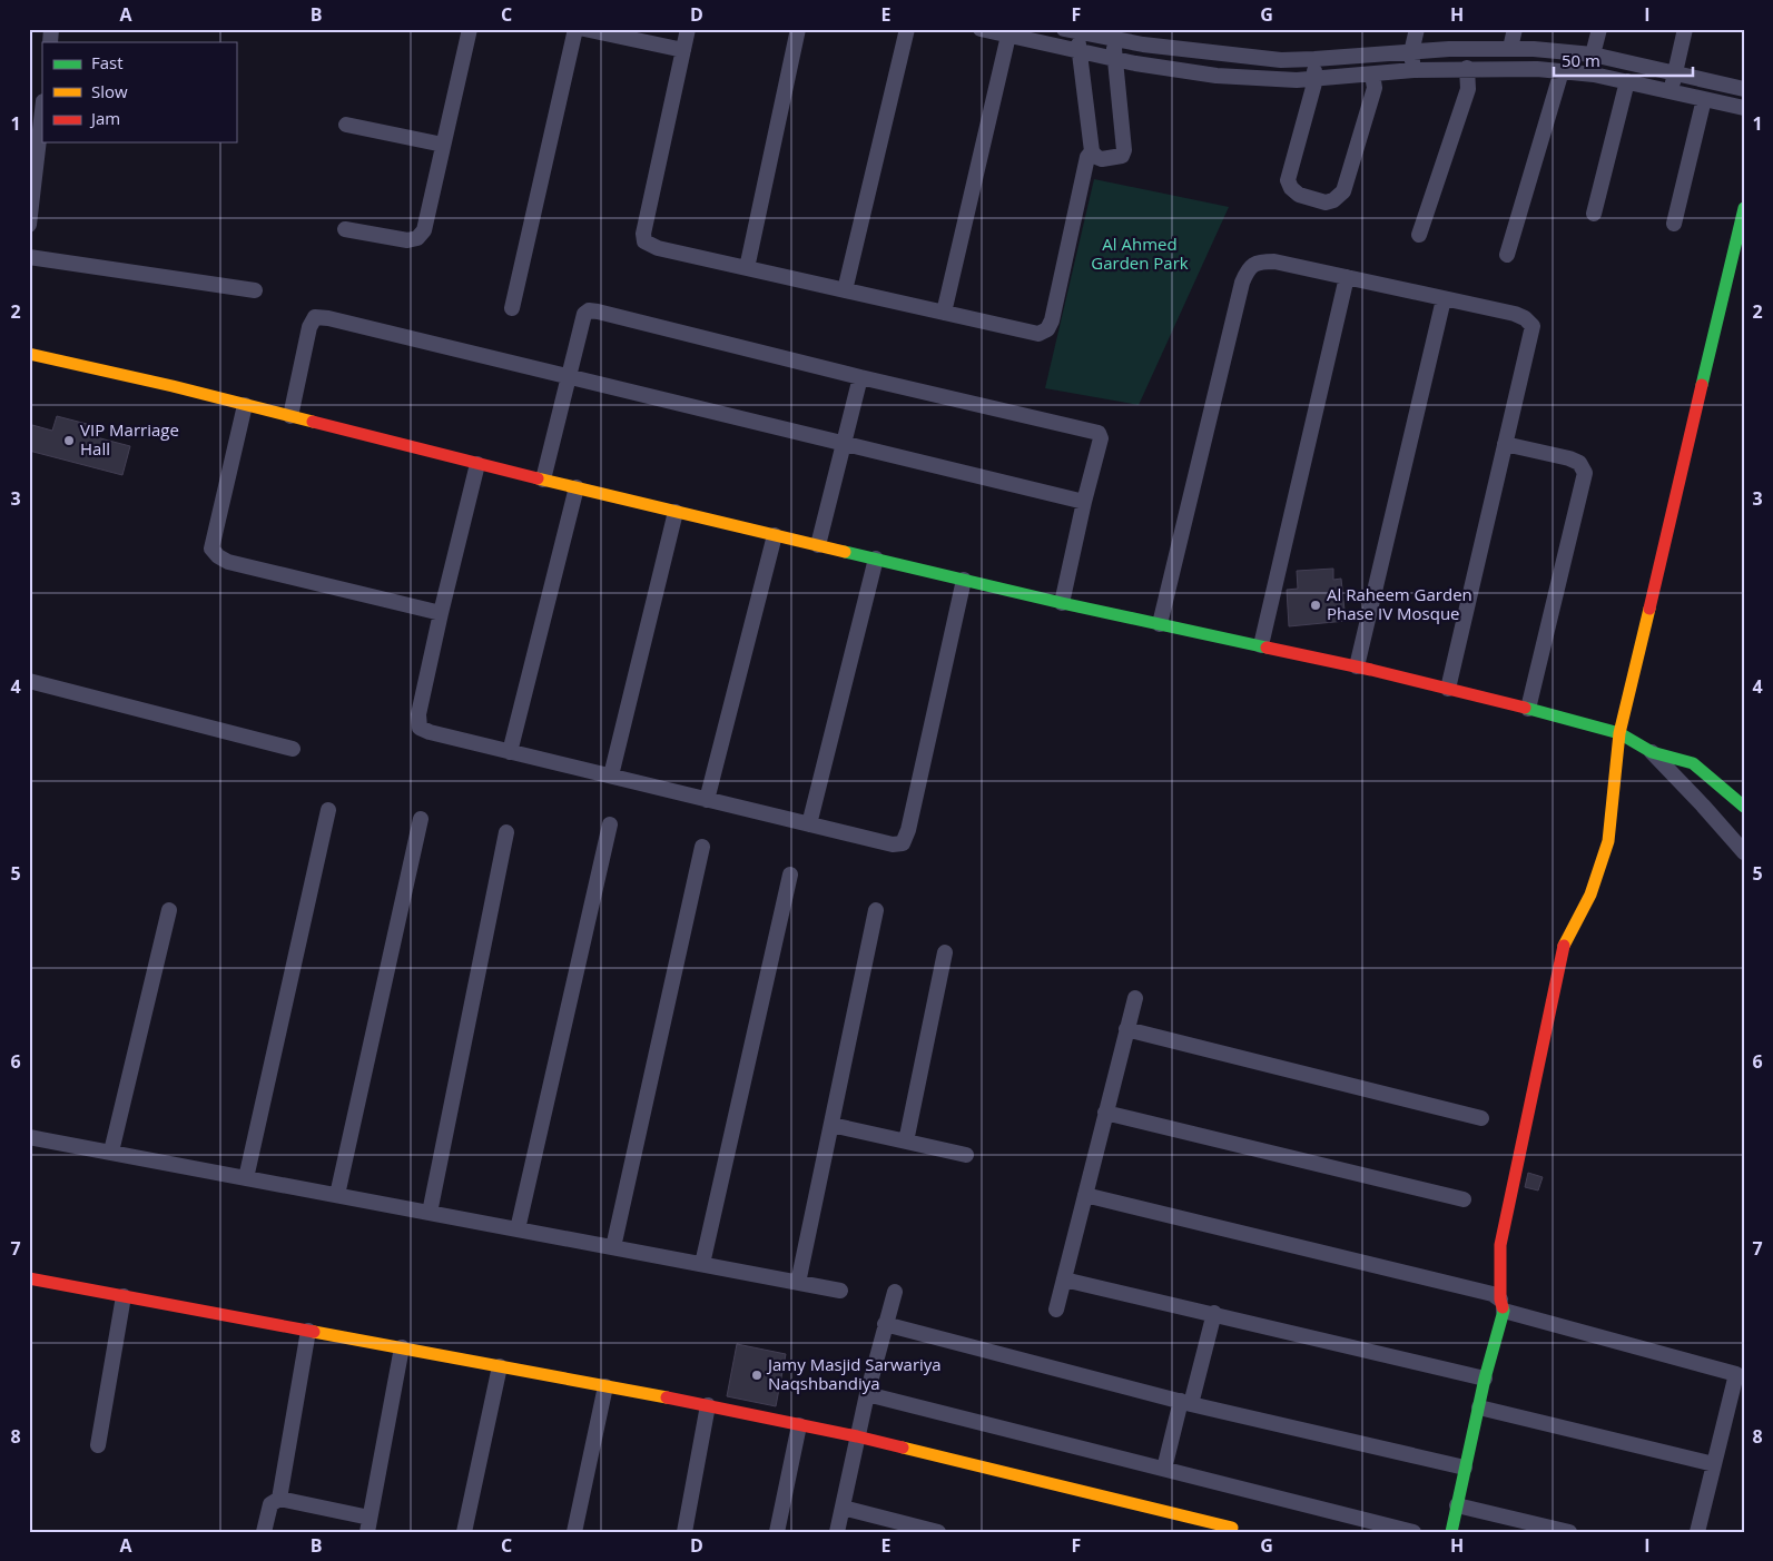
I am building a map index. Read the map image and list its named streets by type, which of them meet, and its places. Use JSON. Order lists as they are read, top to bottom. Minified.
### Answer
{"parks":["Al Ahmed Garden Park"],"places":["VIP Marriage Hall","Al Raheem Garden Phase IV Mosque","Jamy Masjid Sarwariya Naqshbandiya"],"legend":["Fast","Slow","Jam"],"scale_bar":"50 m","grid":{"columns":["A","B","C","D","E","F","G","H","I"],"rows":["1","2","3","4","5","6","7","8"]}}
